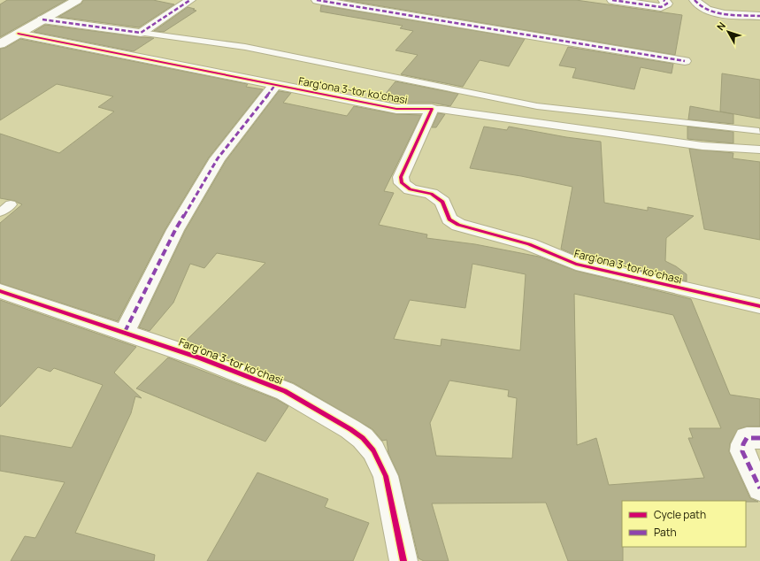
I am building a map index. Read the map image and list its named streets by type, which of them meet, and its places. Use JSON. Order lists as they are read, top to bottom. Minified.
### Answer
{"streets":{"street":["Fargʻona 3-tor koʻchasi"]},"legend":["Cycle path","Path"],"north":"top left"}
